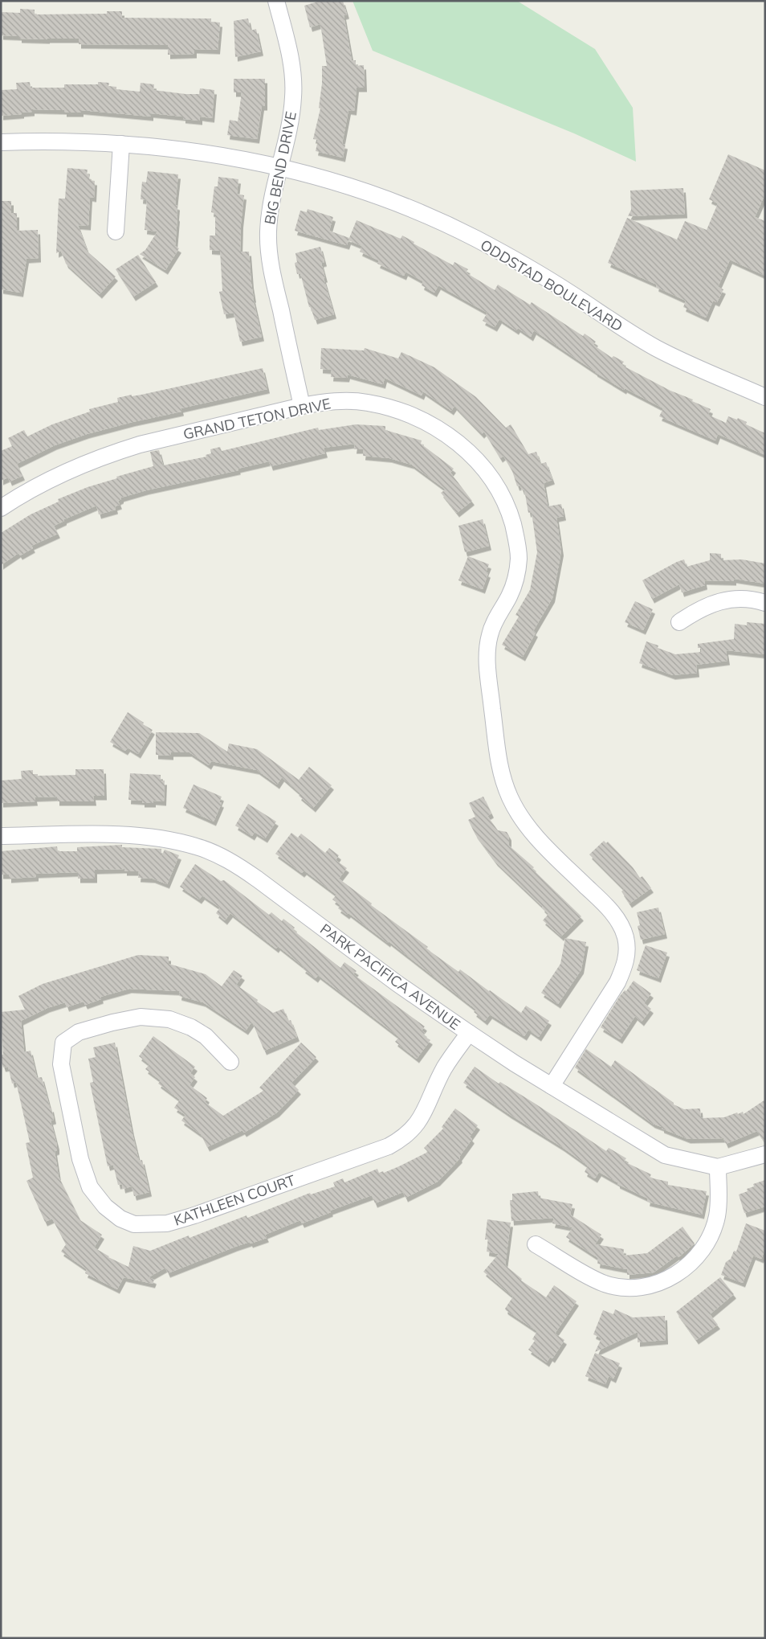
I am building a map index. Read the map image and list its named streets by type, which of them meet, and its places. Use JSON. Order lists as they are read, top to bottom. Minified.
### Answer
{"streets":{"street":["BIG BEND DRIVE","ODDSTAD BOULEVARD","GRAND TETON DRIVE","PARK PACIFICA AVENUE","KATHLEEN COURT"]},"crossings":[["BIG BEND DRIVE","ODDSTAD BOULEVARD"],["BIG BEND DRIVE","GRAND TETON DRIVE"],["GRAND TETON DRIVE","PARK PACIFICA AVENUE"],["PARK PACIFICA AVENUE","KATHLEEN COURT"]]}
